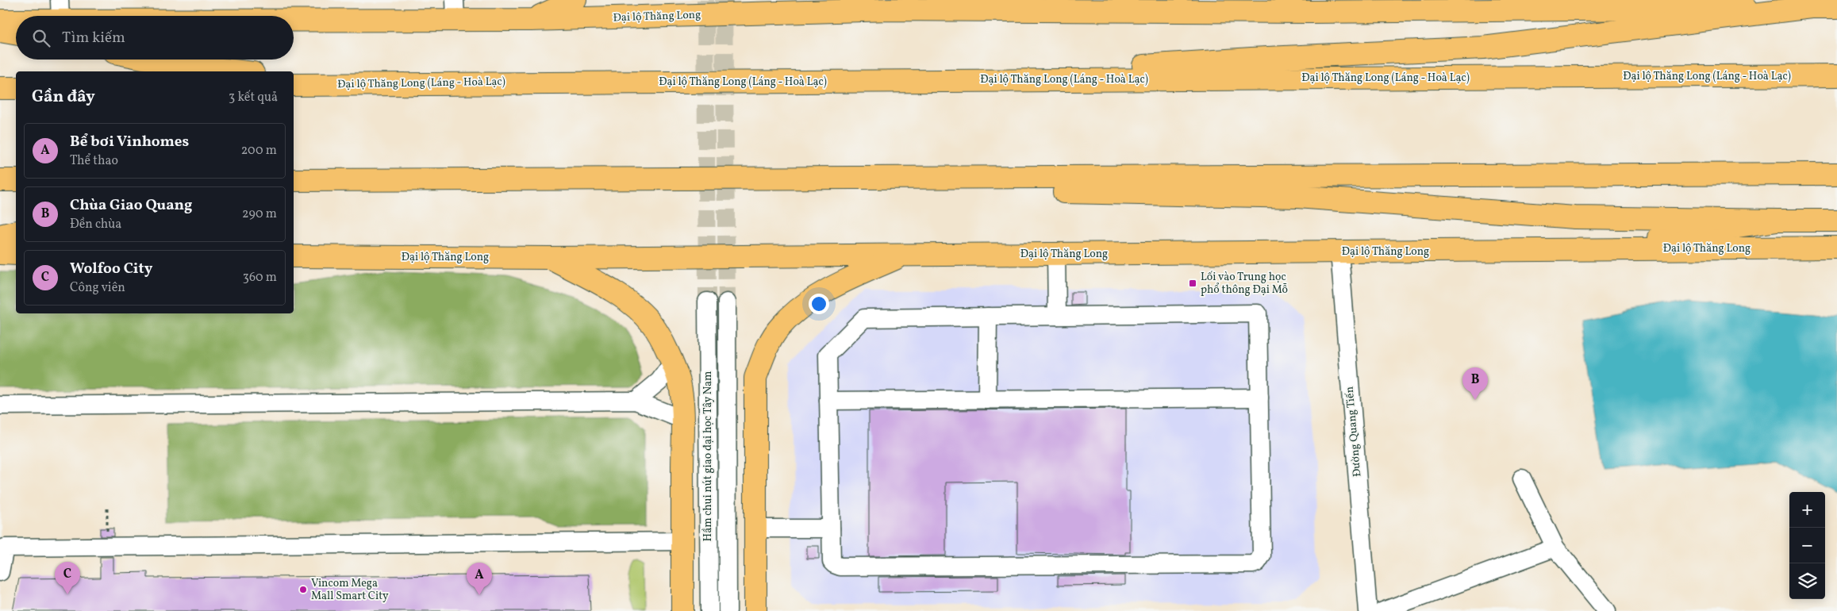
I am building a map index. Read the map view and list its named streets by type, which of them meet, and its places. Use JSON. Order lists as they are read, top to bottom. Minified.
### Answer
{"streets":{"main road":["Đại lộ Thăng Long","Đại lộ Thăng Long (Láng - Hoà Lạc)"],"street":["Đường Quang Tiến","Hầm chui nút giao đại học Tây Nam"]},"crossings":[["Đại lộ Thăng Long","Đường Quang Tiến"]],"places":{"transit":["Lối vào Trung học phổ thông Đại Mỗ"],"other":["Vincom Mega Mall Smart City"]},"page":{"search":"Tìm kiếm","heading":["Gần đây","3 kết quả"],"list":[{"mark":"A","name":"Bể bơi Vinhomes","note":"Thể thao","value":"200 m"},{"mark":"B","name":"Chùa Giao Quang","note":"Đền chùa","value":"290 m"},{"mark":"C","name":"Wolfoo City","note":"Công viên","value":"360 m"}],"pins":["B","C","A"],"map_buttons":["+","−"]}}
